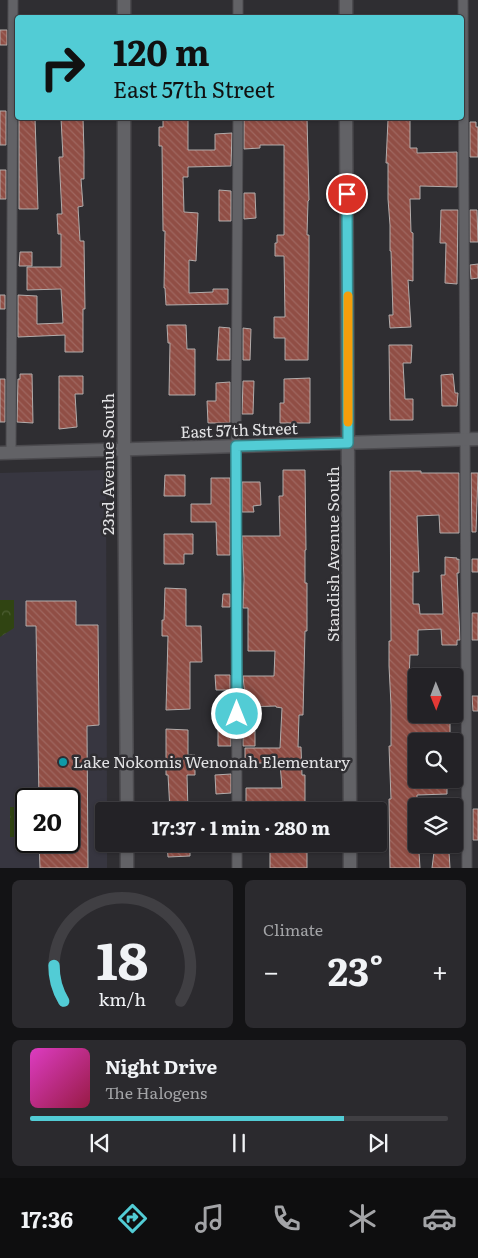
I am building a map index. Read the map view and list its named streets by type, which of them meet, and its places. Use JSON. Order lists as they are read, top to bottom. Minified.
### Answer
{"streets":{"street":["East 57th Street","23rd Avenue South","Standish Avenue South"]},"crossings":[["East 57th Street","23rd Avenue South"],["East 57th Street","Standish Avenue South"]],"places":["Lake Nokomis Wenonah Elementary"],"north":"bottom","page":{"turn":["120 m","East 57th Street"],"limit":"20","trip":"17:37 · 1 min · 280 m","tile":"Climate","heat":["−","23°","+"],"song":["Night Drive","The Halogens"],"tabs":"17:36","gauge":["18","km/h"]}}
